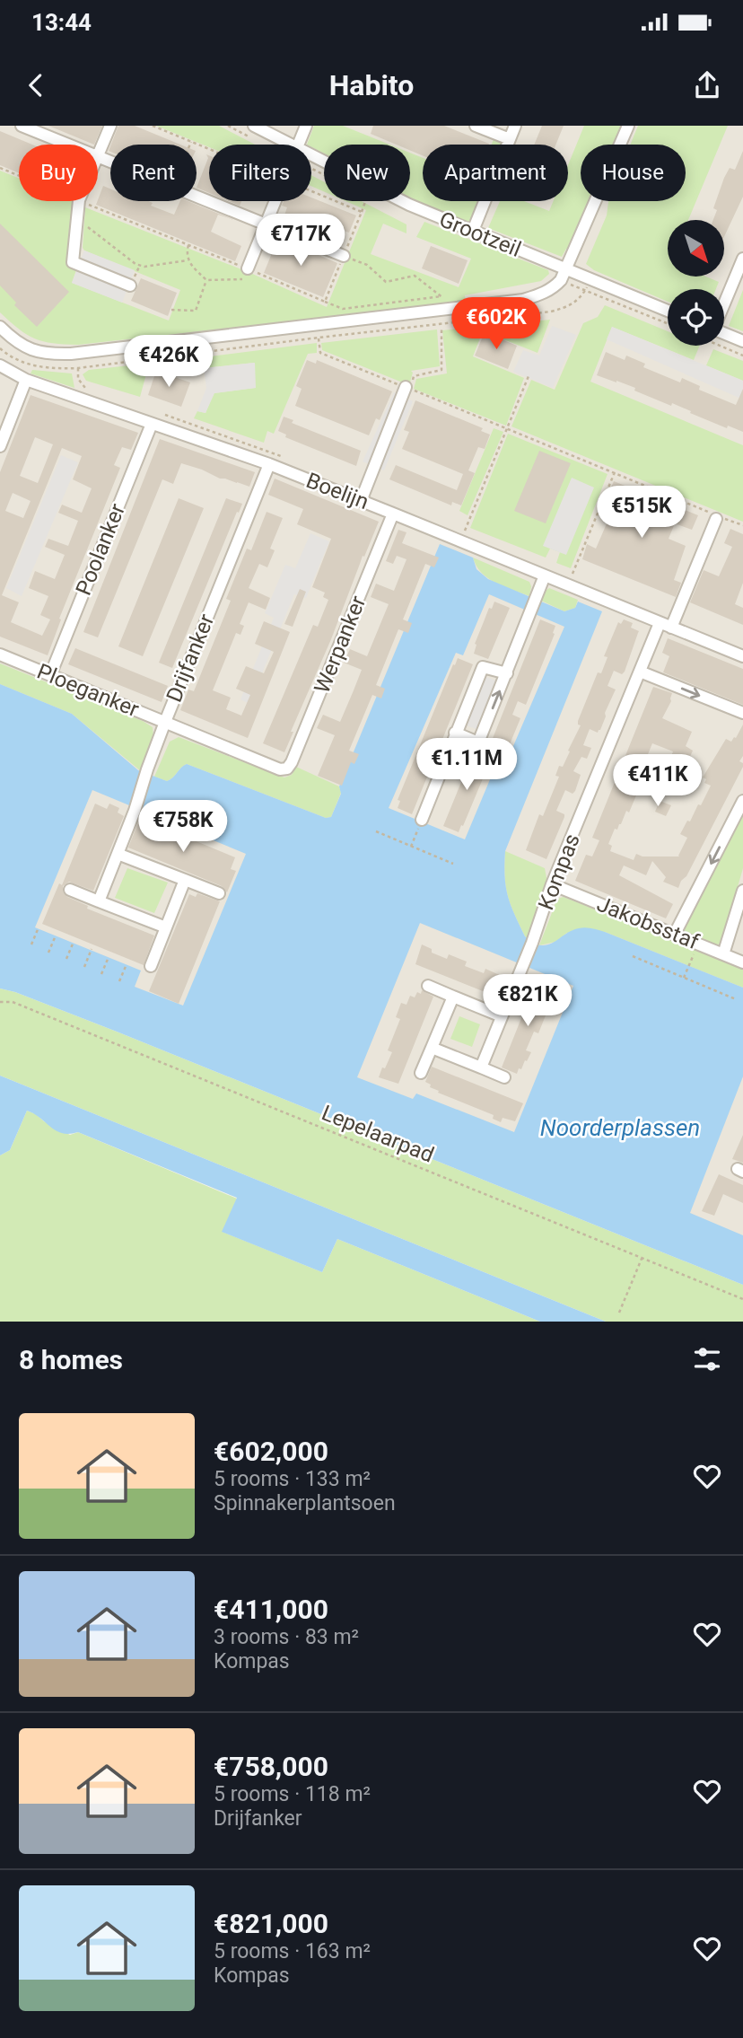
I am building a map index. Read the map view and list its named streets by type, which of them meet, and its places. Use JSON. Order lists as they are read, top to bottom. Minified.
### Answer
{"streets":{"street":["Grootzeil","Boelijn","Poolanker","Werpanker","Drijfanker","Ploeganker","Kompas","Jakobsstaf"],"path":["Lepelaarpad"]},"crossings":[["Boelijn","Poolanker"],["Boelijn","Werpanker"],["Boelijn","Drijfanker"],["Boelijn","Kompas"],["Poolanker","Ploeganker"],["Werpanker","Ploeganker"],["Drijfanker","Ploeganker"],["Kompas","Jakobsstaf"]],"water":["Noorderplassen"],"north":"bottom right","page":{"status":"13:44","header":"Habito","chip":["Buy","Rent","Filters","New","Apartment","House"],"price":["€717K","€602K","€426K","€515K","€1.11M","€411K","€758K","€821K"],"heading":"8 homes","list":[{"name":"€602,000","note":"5 rooms · 133 m² · Spinnakerplantsoen"},{"name":"€411,000","note":"3 rooms · 83 m² · Kompas"},{"name":"€758,000","note":"5 rooms · 118 m² · Drijfanker"},{"name":"€821,000","note":"5 rooms · 163 m² · Kompas"}]}}
